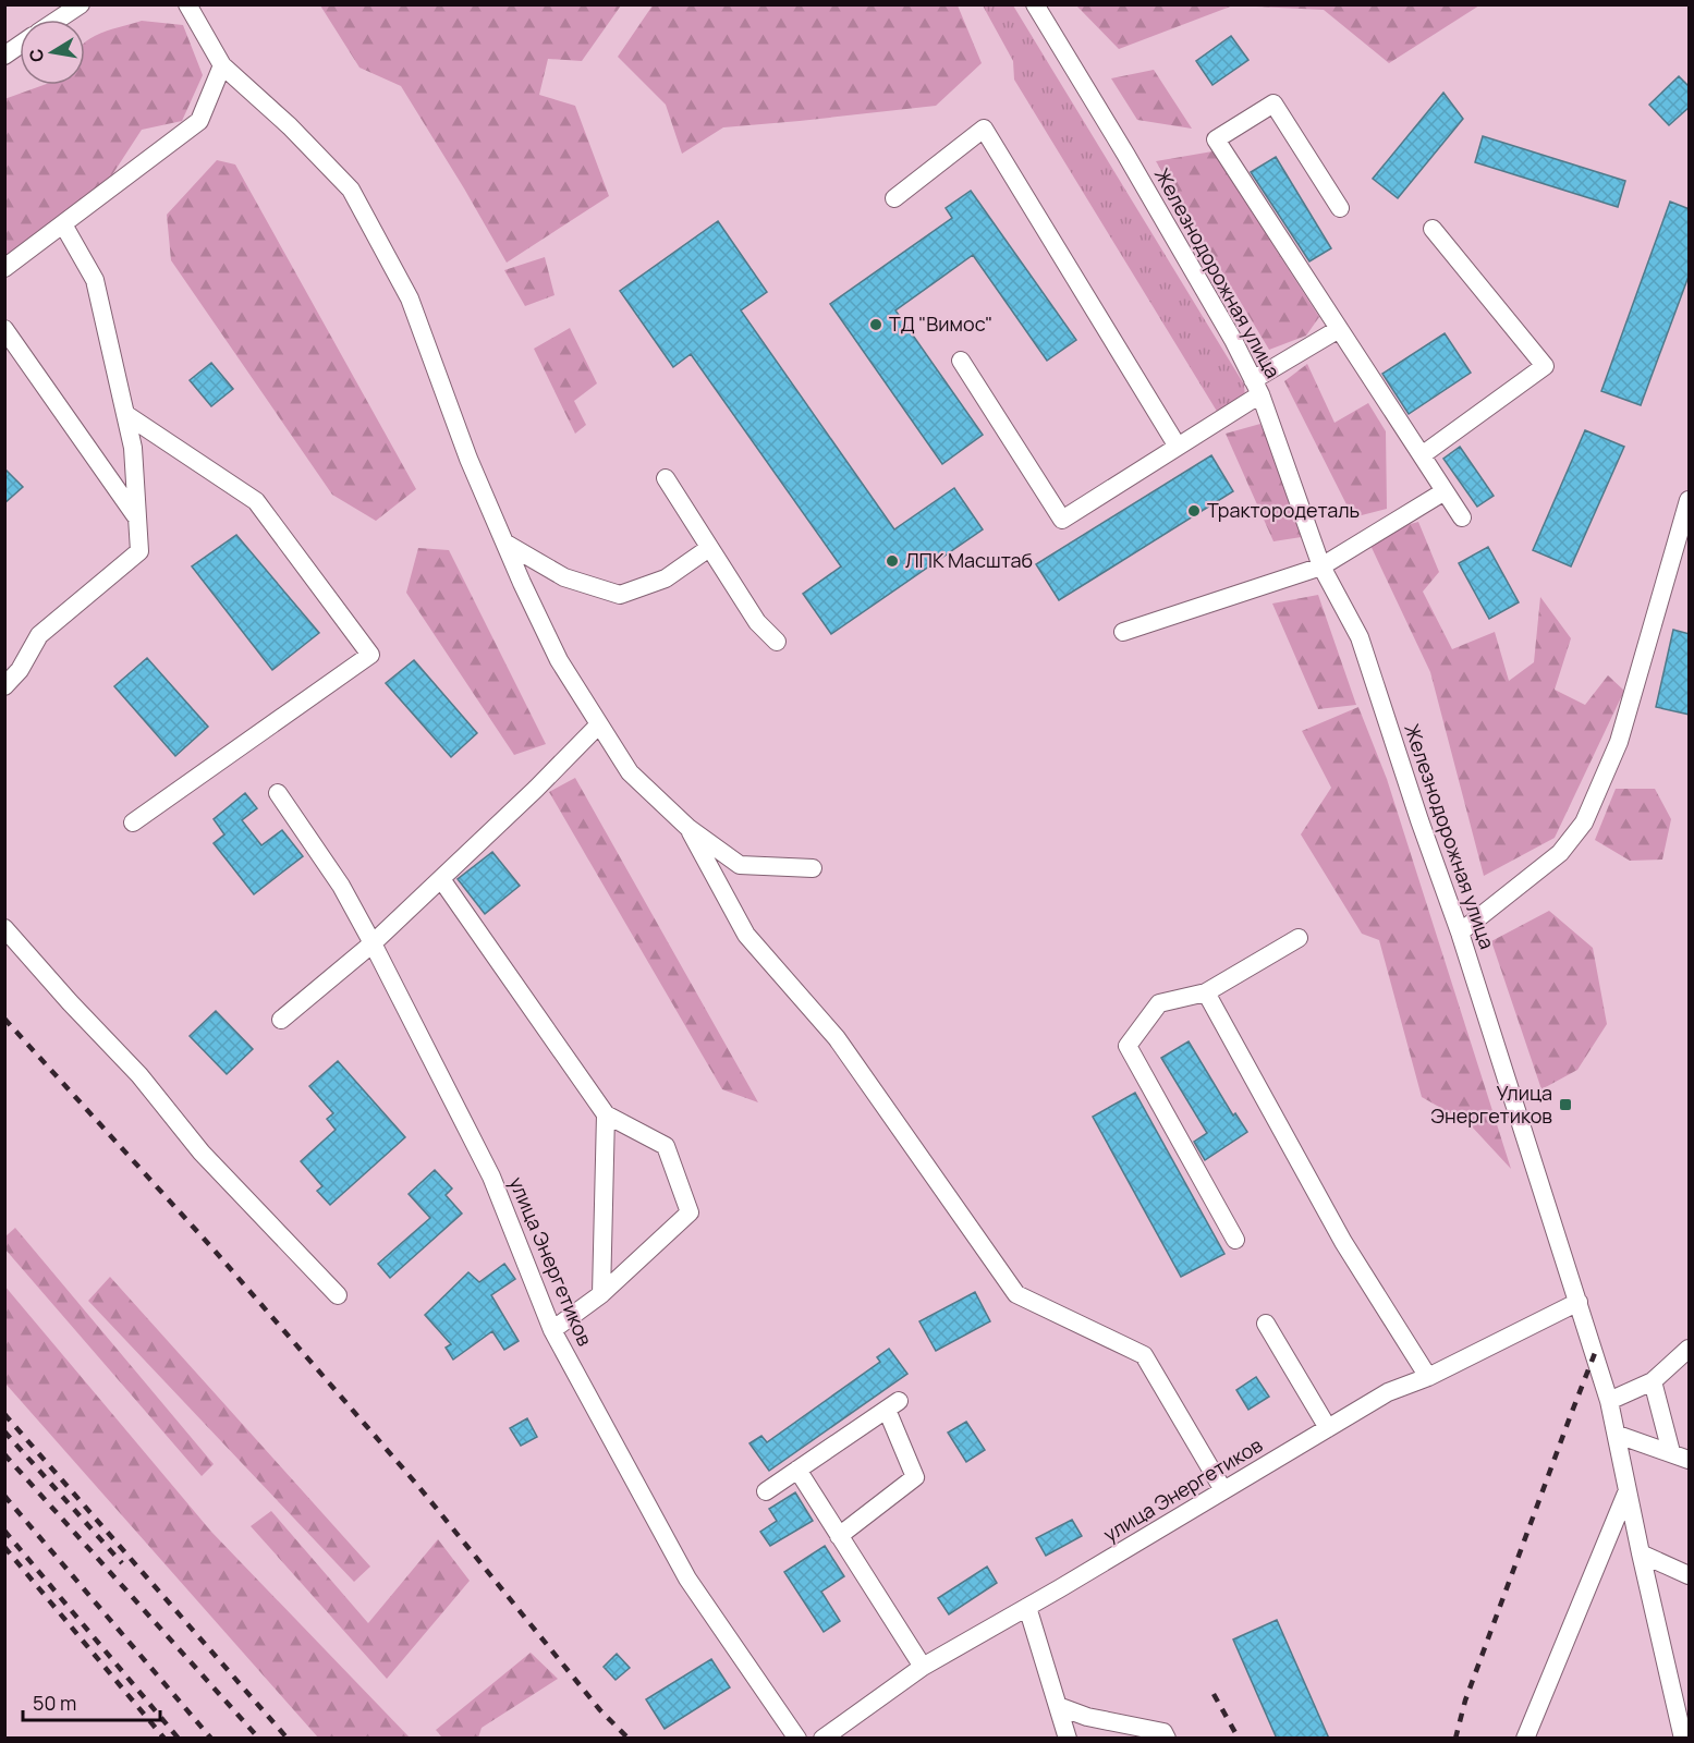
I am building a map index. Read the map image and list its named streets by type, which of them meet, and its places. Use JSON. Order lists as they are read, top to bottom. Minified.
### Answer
{"streets":{"street":["Железнодорожная улица","улица Энергетиков"]},"crossings":[["Железнодорожная улица","улица Энергетиков"]],"places":{"other":["ТД \"Вимос\"","Трактородеталь","ЛПК Масштаб"],"transit":["Улица Энергетиков"]},"scale_bar":"50 m","north":"left"}
